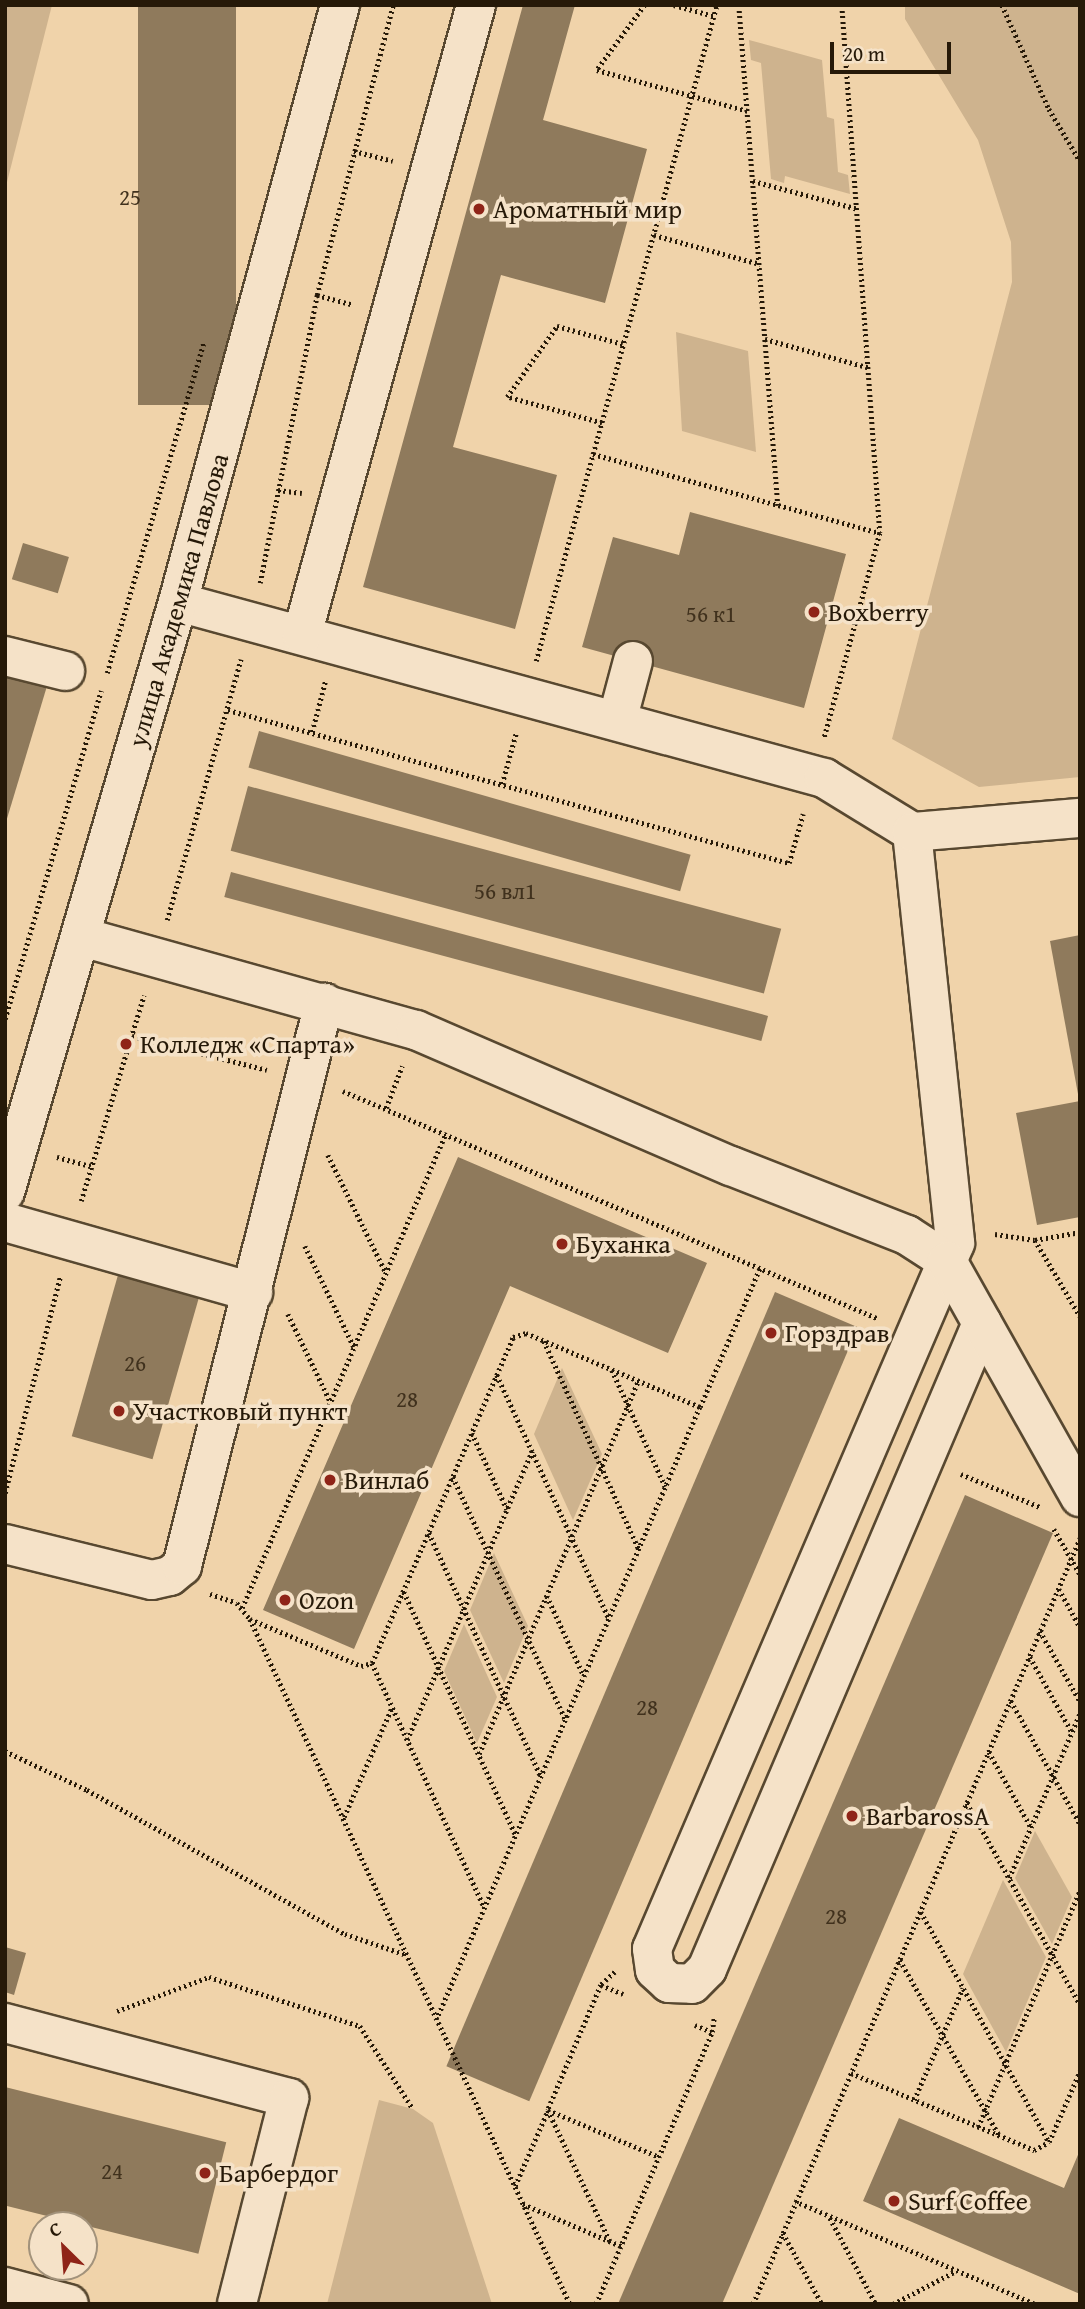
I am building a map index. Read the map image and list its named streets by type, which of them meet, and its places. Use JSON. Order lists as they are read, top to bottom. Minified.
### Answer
{"streets":{"street":["улица Академика Павлова"]},"places":["Ароматный мир","Boxberry","Колледж «Спарта»","Буханка","Горздрав","Участковый пункт","Винлаб","Ozon","BarbarossA","Барбердог","Surf Coffee"],"house_numbers":["25","56 к1","56 вл1","26","28","28","28","24"],"scale_bar":"20 m","north":"top left"}
